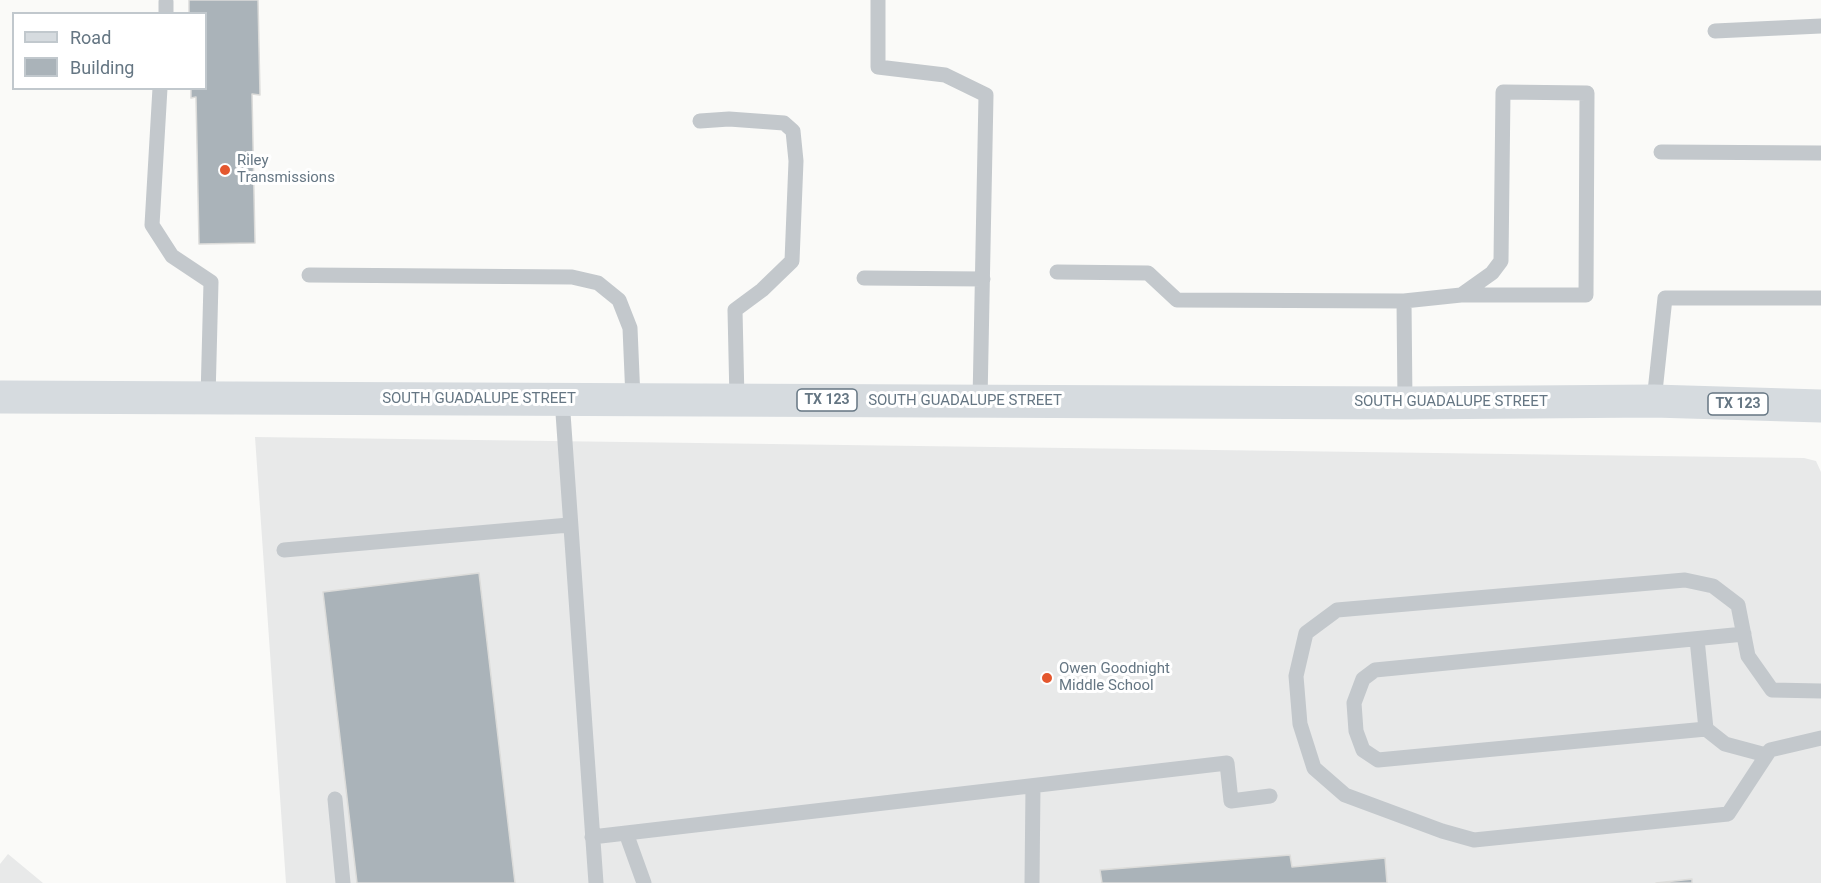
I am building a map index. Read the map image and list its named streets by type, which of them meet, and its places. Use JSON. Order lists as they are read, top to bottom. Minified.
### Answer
{"streets":{"main road":["SOUTH GUADALUPE STREET","TX 123"]},"places":["Riley Transmissions","Owen Goodnight Middle School"],"legend":["Road","Building"]}
